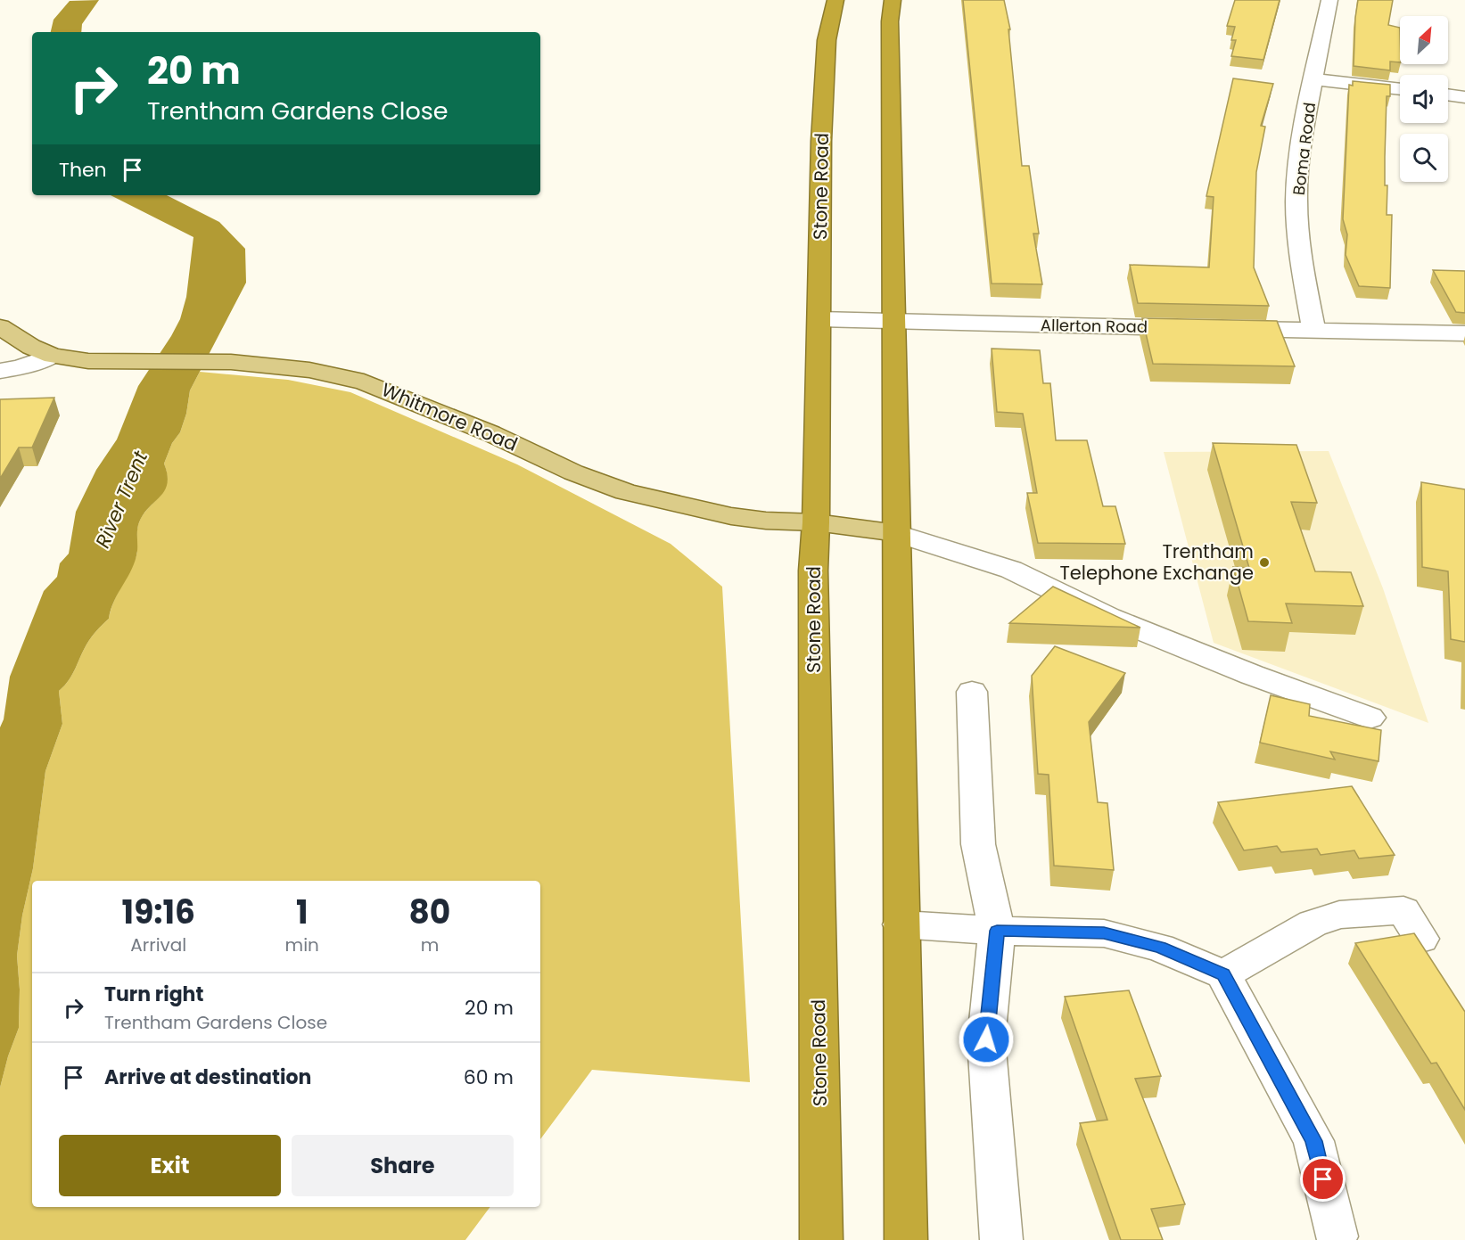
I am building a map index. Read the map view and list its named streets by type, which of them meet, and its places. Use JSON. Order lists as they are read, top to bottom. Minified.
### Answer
{"streets":{"highway":["Stone Road"],"main road":["Whitmore Road"],"street":["Boma Road","Allerton Road"]},"crossings":[["Boma Road","Allerton Road"],["Stone Road","Allerton Road"],["Stone Road","Whitmore Road"]],"water":["River Trent"],"places":["Trentham Telephone Exchange"],"north":"top right","page":{"turn":["20 m","Trentham Gardens Close"],"then":"Then","eta":["19:16","Arrival","1","min","80","m"],"list":[{"name":"Turn right","note":"Trentham Gardens Close","value":"20 m"},{"name":"Arrive at destination","value":"60 m"}],"buttons":["Exit","Share"]}}
